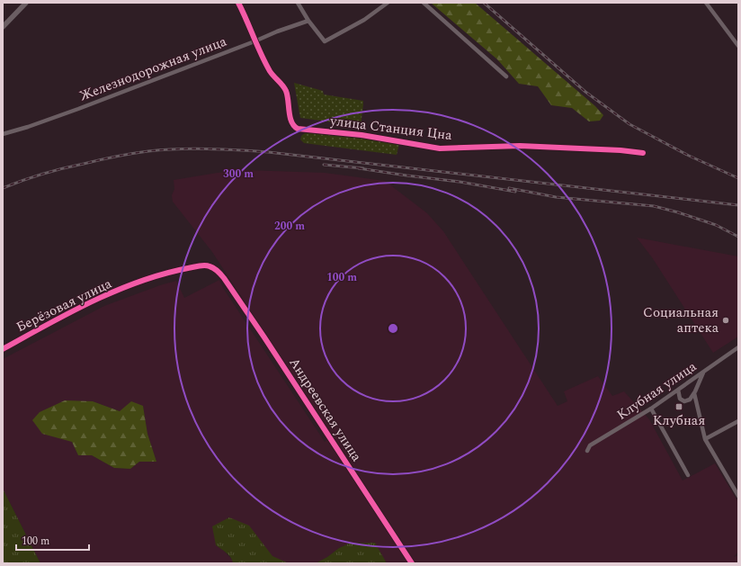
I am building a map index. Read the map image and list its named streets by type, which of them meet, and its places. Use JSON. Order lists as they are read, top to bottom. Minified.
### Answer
{"streets":{"street":["Железнодорожная улица","улица Станция Цна","Берёзовая улица","Клубная улица","Андреевская улица"]},"crossings":[["Железнодорожная улица","улица Станция Цна"],["Берёзовая улица","Андреевская улица"]],"places":{"other":["Социальная аптека"],"transit":["Клубная"]},"scale_bar":"100 m","rings":["300 m","200 m","100 m"]}
